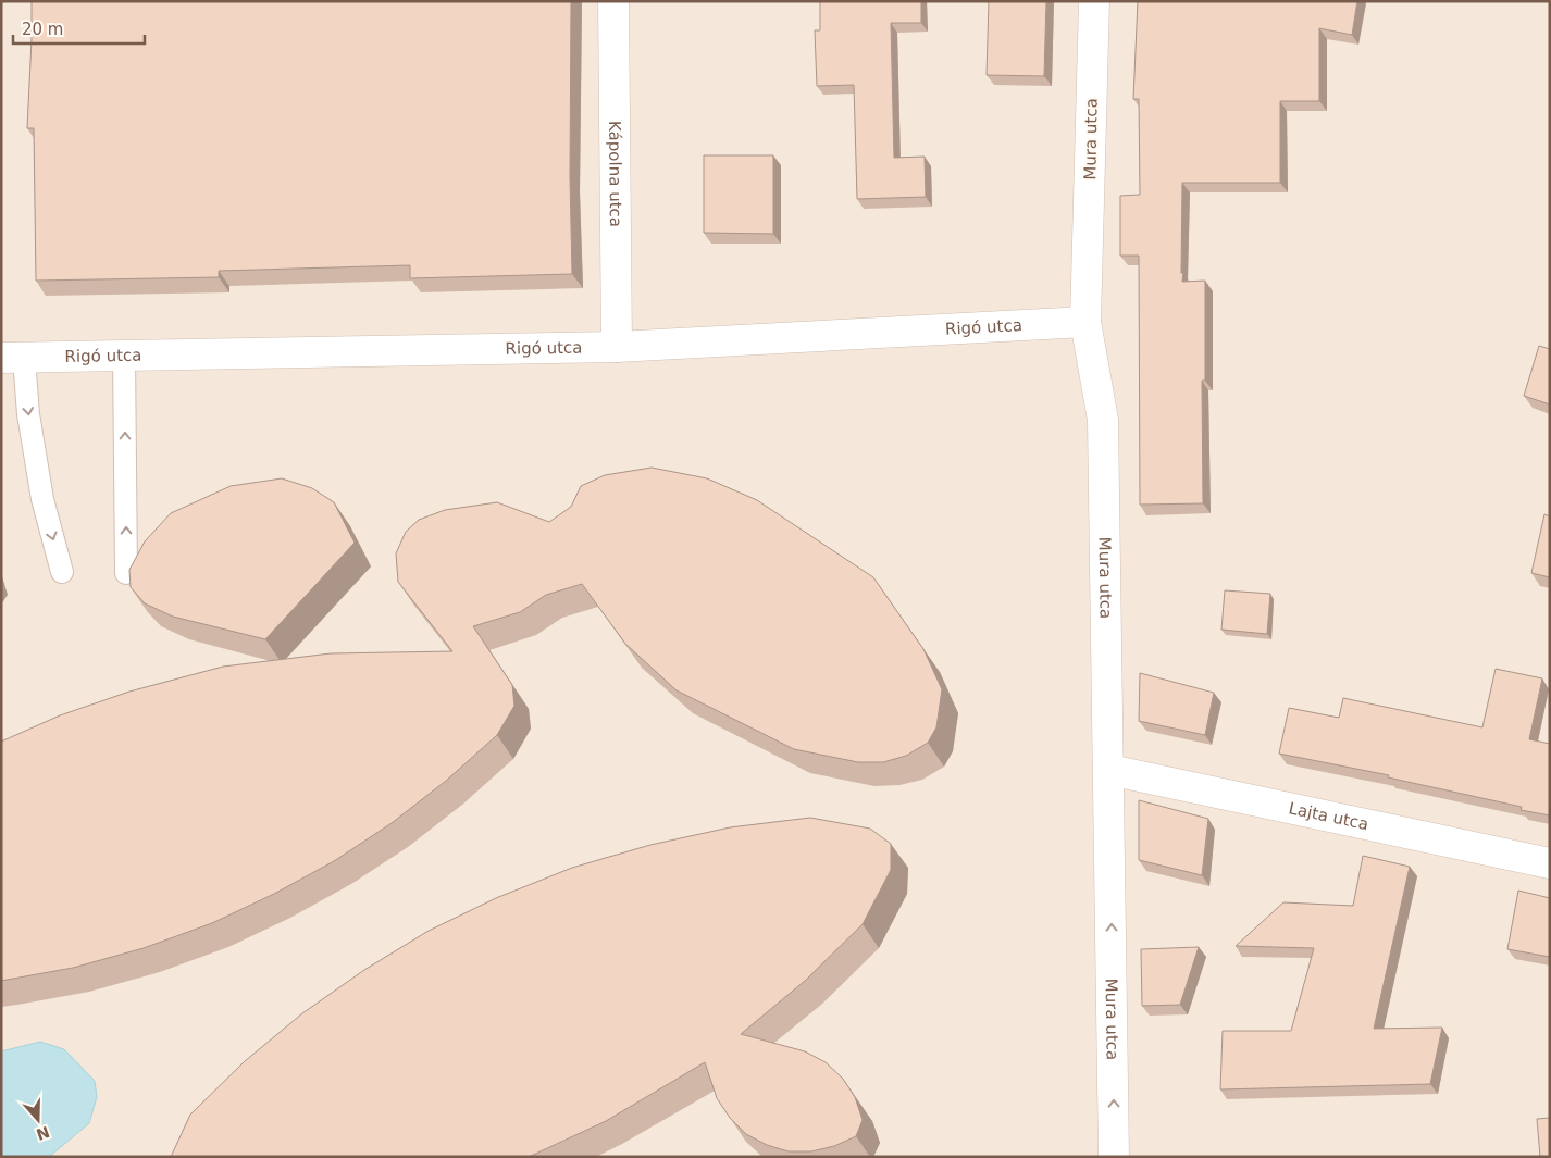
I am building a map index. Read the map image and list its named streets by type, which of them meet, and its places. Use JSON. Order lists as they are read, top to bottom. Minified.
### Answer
{"streets":{"street":["Mura utca","Kápolna utca","Rigó utca","Lajta utca"]},"crossings":[["Mura utca","Rigó utca"],["Mura utca","Lajta utca"],["Kápolna utca","Rigó utca"]],"scale_bar":"20 m","north":"bottom"}
